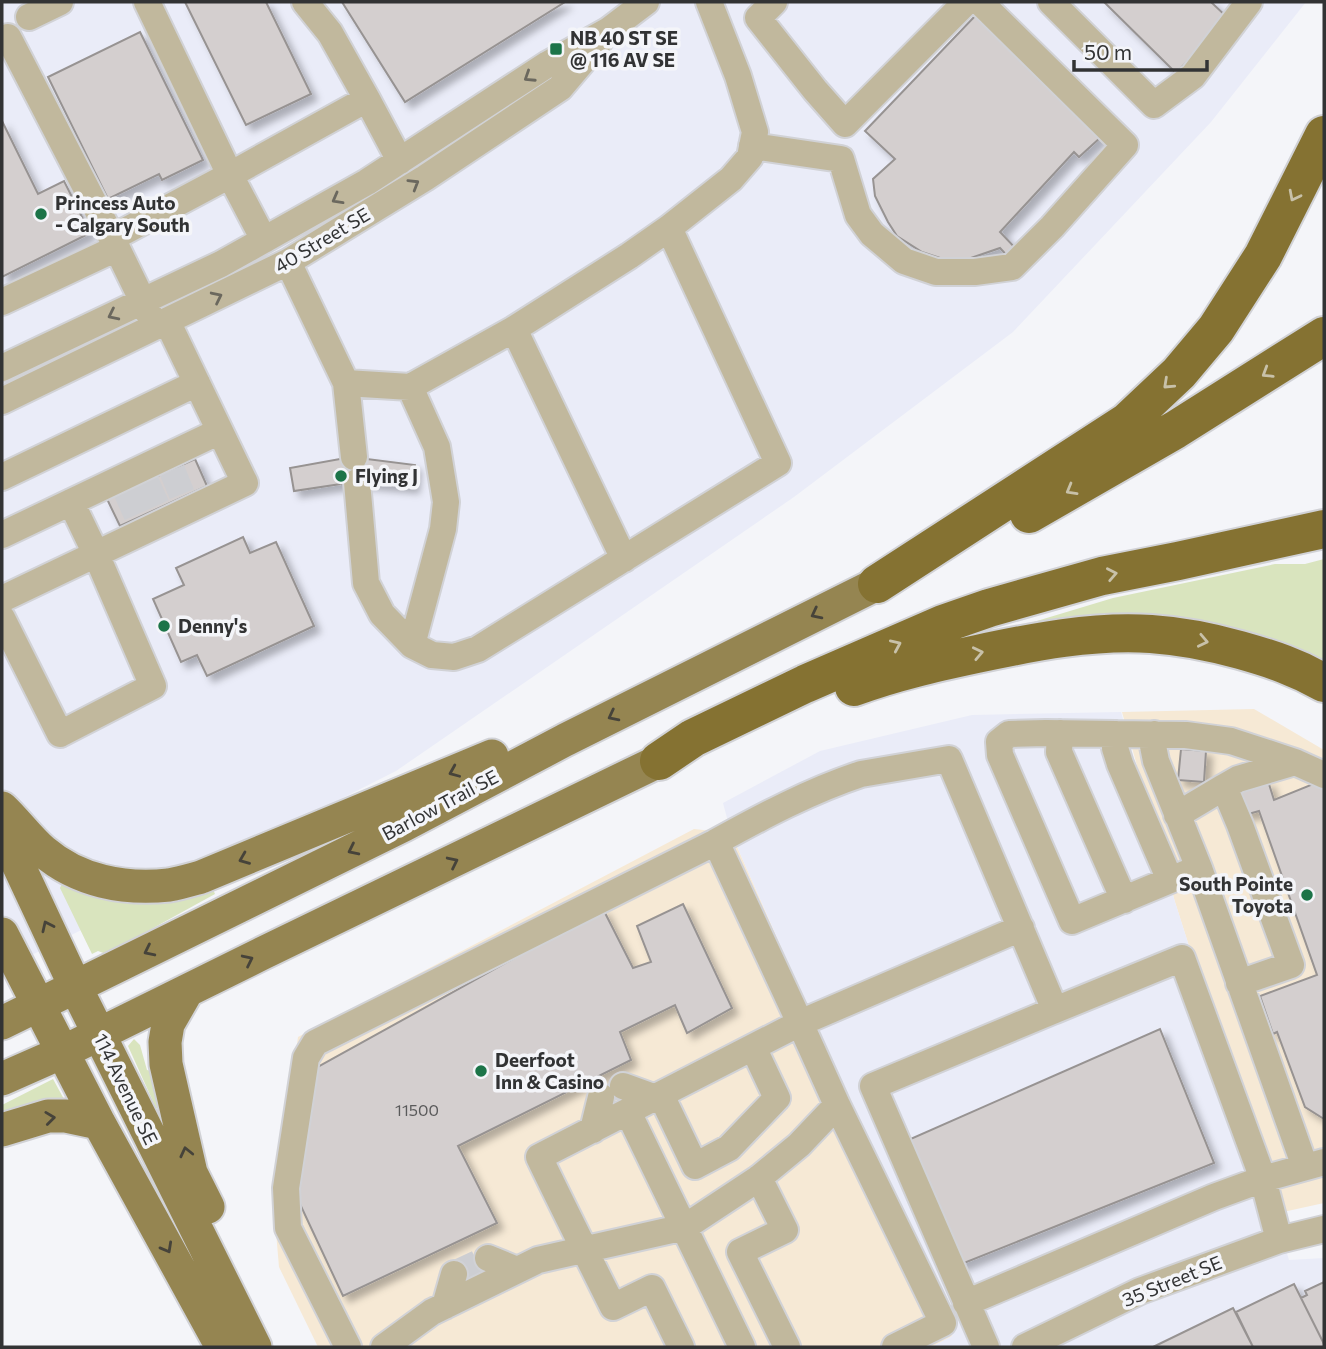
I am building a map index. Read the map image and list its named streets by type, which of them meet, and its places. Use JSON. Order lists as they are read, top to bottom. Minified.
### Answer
{"streets":{"main road":["Barlow Trail SE","114 Avenue SE"],"street":["40 Street SE","35 Street SE"]},"crossings":[["Barlow Trail SE","114 Avenue SE"]],"places":{"transit":["NB 40 ST SE @ 116 AV SE"],"other":["Princess Auto - Calgary South","Flying J","Denny's","South Pointe Toyota","Deerfoot Inn & Casino"]},"house_numbers":["11500"],"scale_bar":"50 m"}
